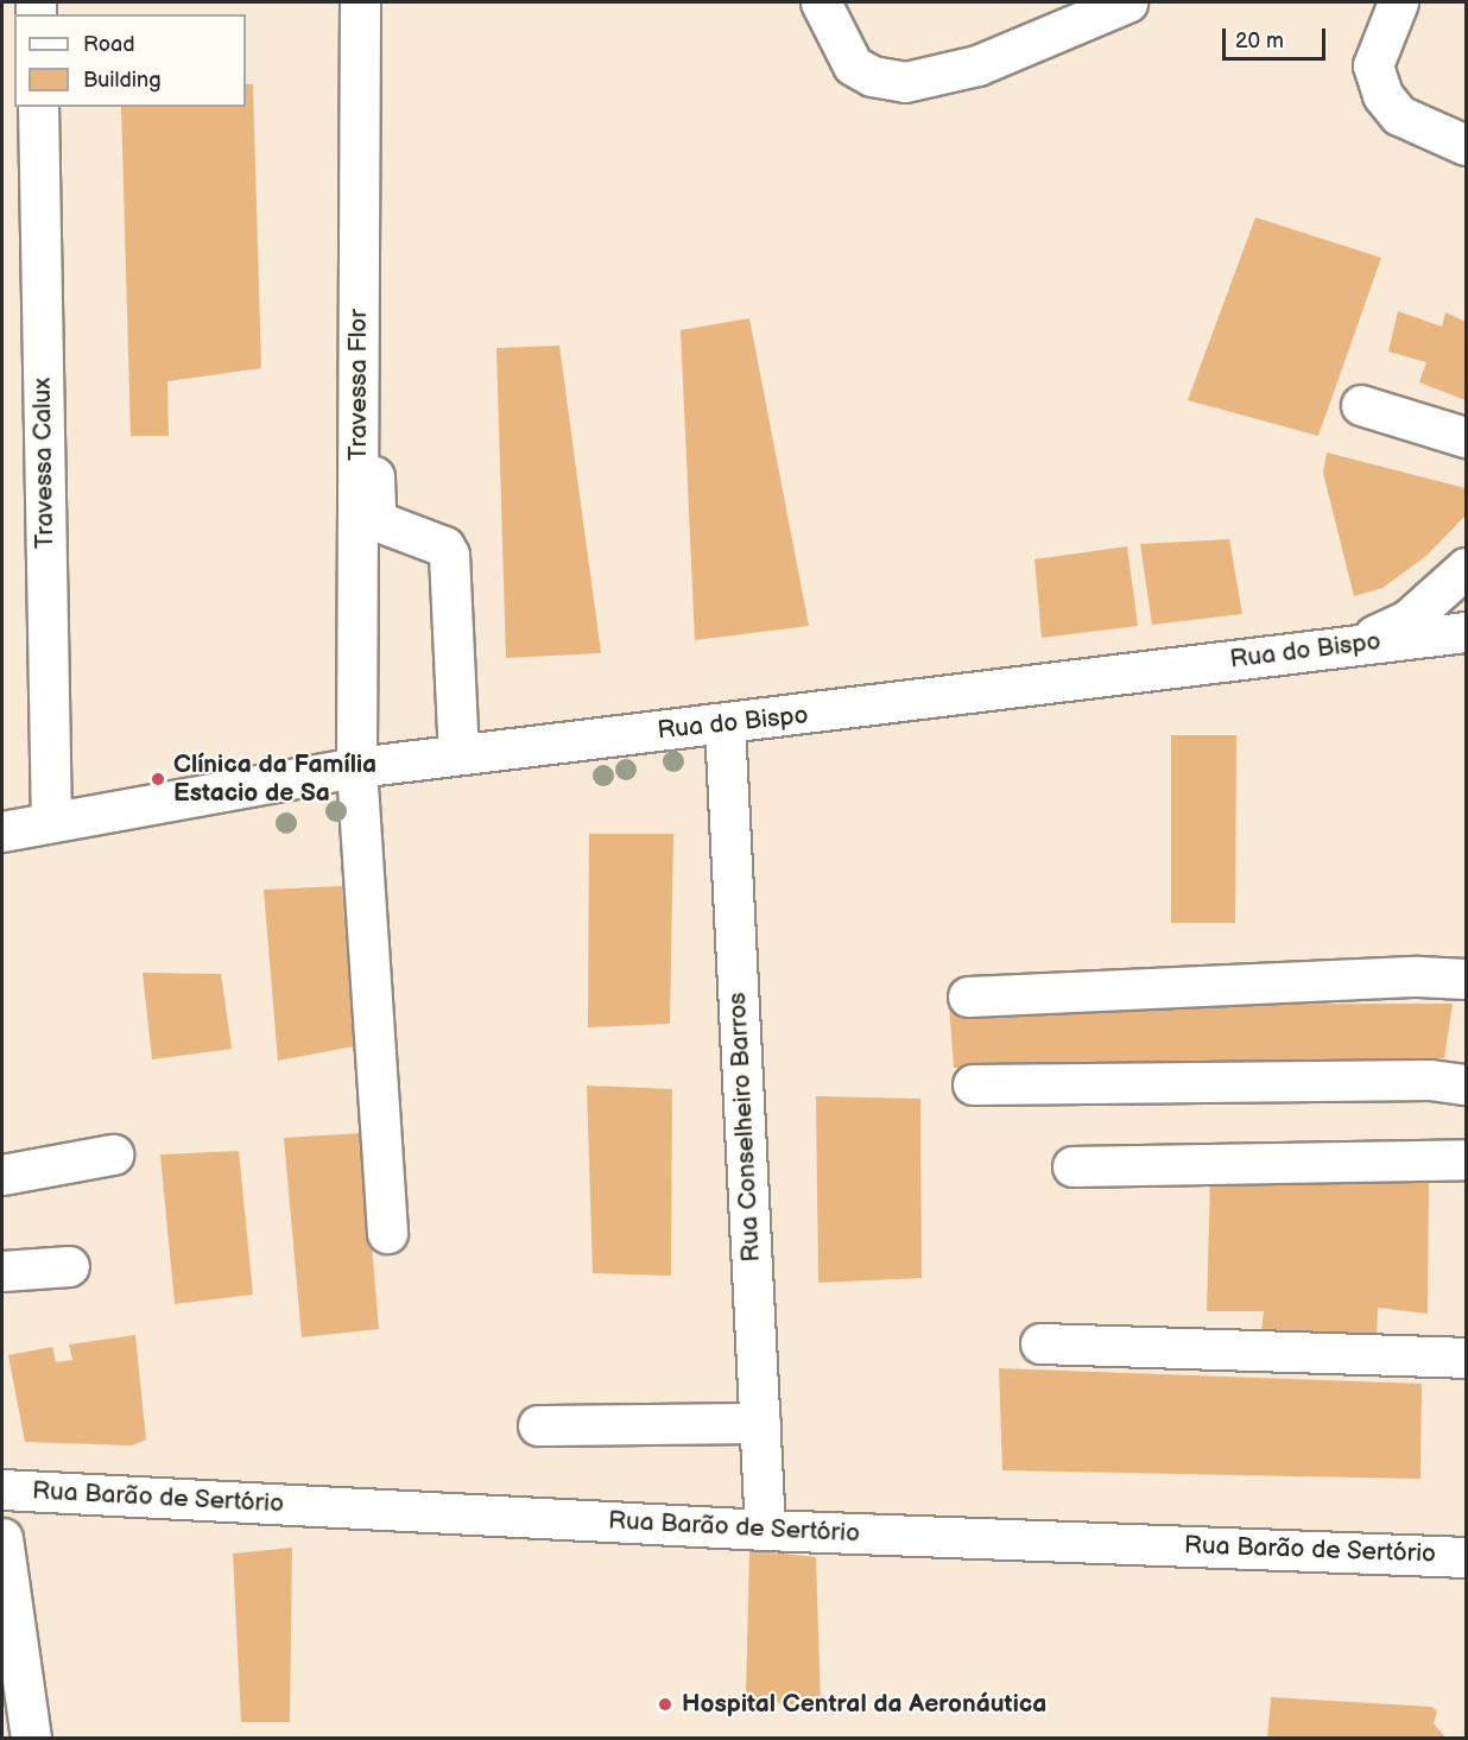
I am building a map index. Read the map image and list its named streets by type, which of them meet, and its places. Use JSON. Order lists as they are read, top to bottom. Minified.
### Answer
{"streets":{"street":["Travessa Flor","Travessa Calux","Rua do Bispo","Rua Conselheiro Barros","Rua Barão de Sertório"]},"crossings":[["Travessa Flor","Rua do Bispo"],["Travessa Calux","Rua do Bispo"],["Rua do Bispo","Rua Conselheiro Barros"],["Rua Conselheiro Barros","Rua Barão de Sertório"]],"places":["Clínica da Família Estacio de Sa","Hospital Central da Aeronáutica"],"legend":["Road","Building"],"scale_bar":"20 m"}
